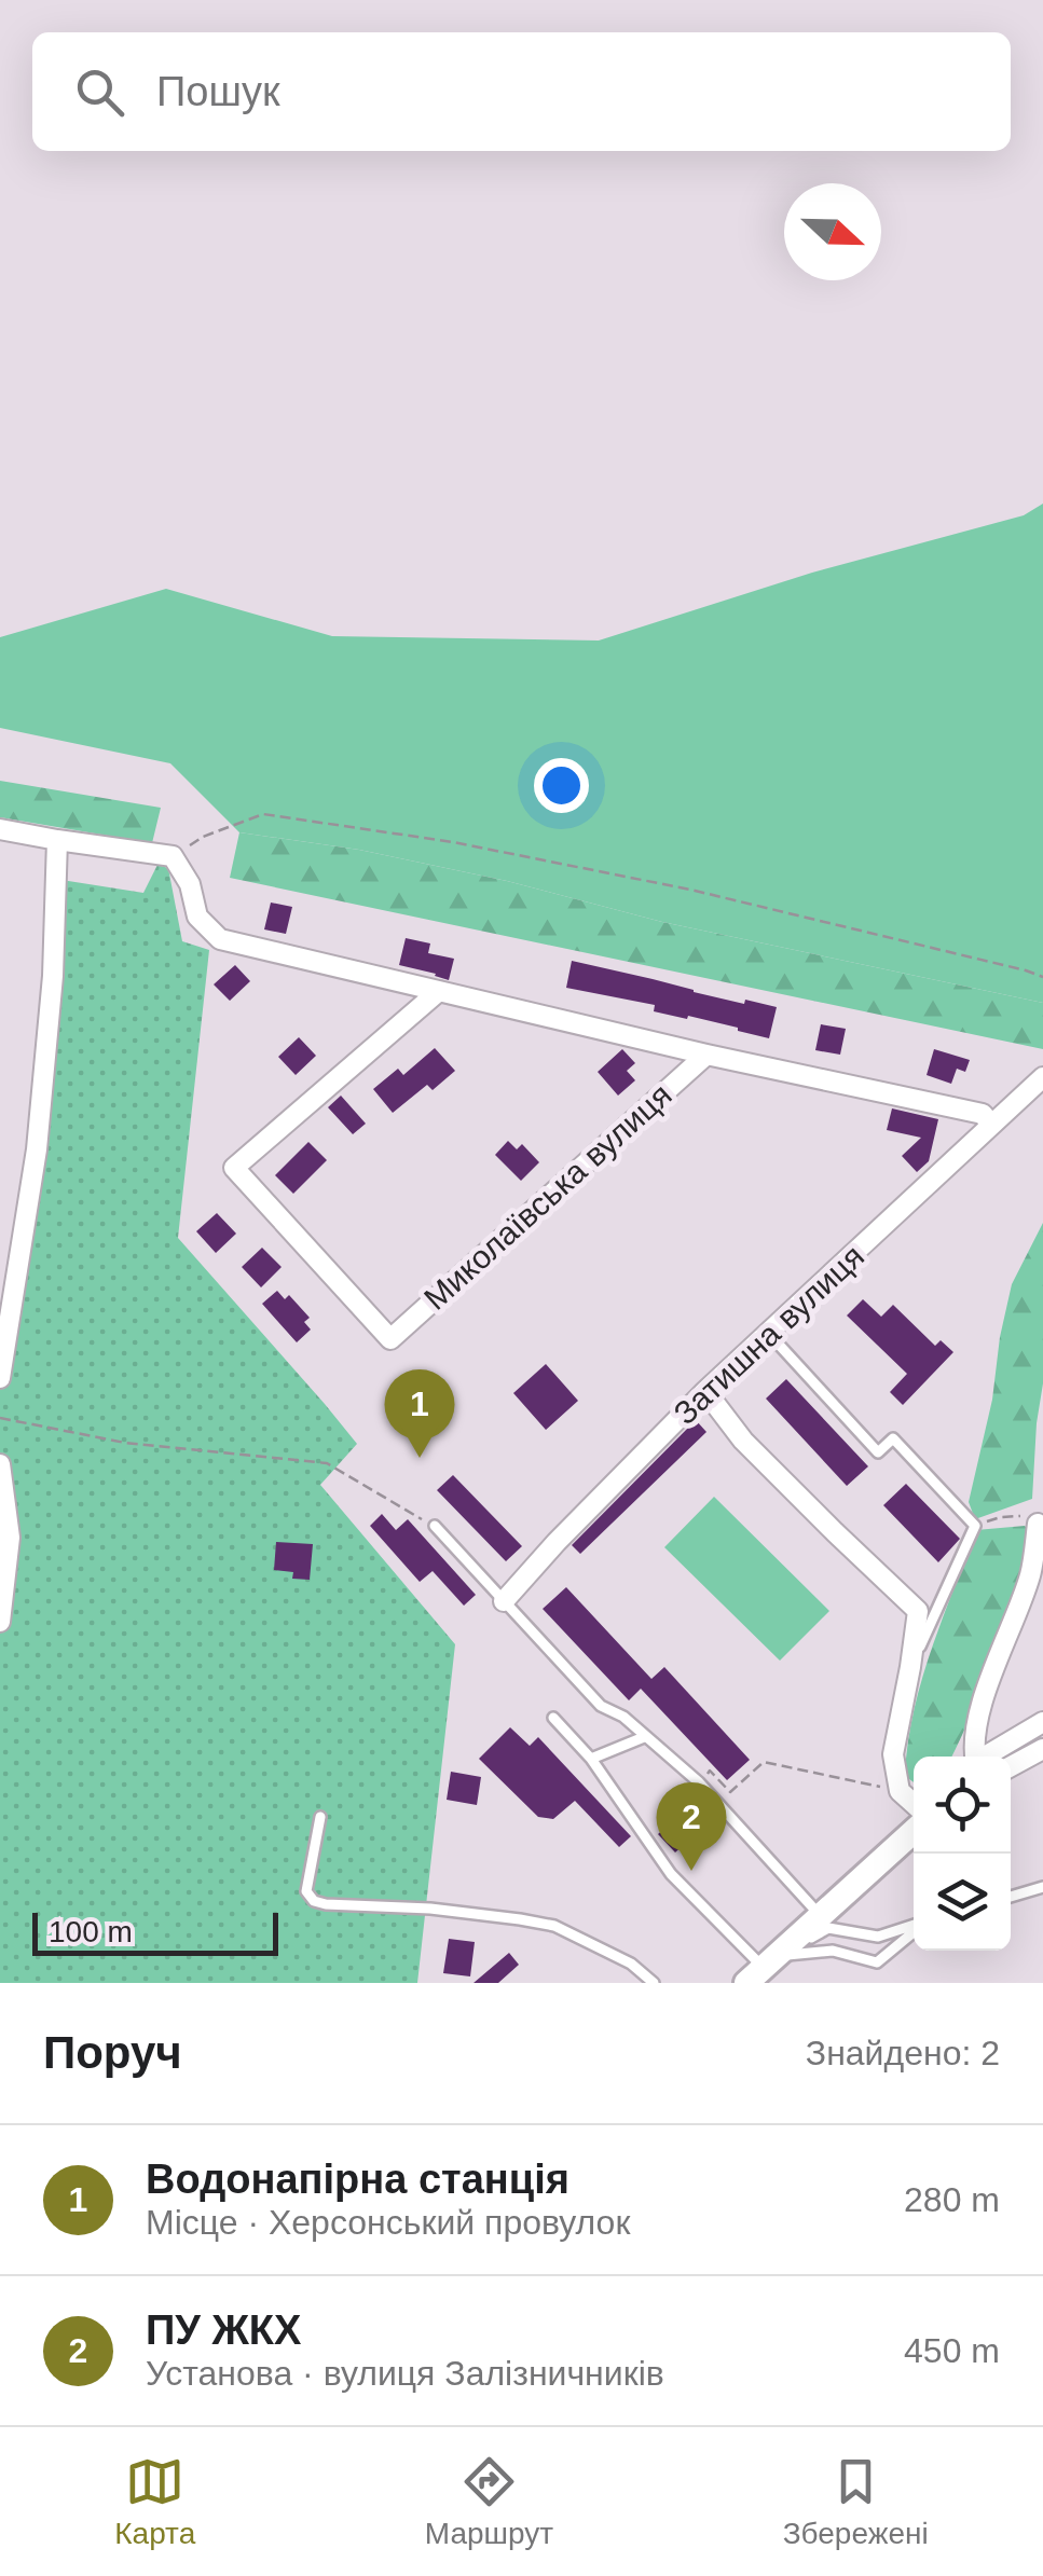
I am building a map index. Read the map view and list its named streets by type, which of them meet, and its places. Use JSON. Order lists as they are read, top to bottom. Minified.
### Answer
{"streets":{"street":["Миколаївська вулиця","Затишна вулиця"]},"scale_bar":"100 m","north":"right","page":{"search":"Пошук","pins":["1","2"],"scale":"100 m","heading":["Поруч","Знайдено: 2"],"list":[{"mark":"1","name":"Водонапірна станція","note":"Місце · Херсонський провулок","value":"280 m"},{"mark":"2","name":"ПУ ЖКХ","note":"Установа · вулиця Залізничників","value":"450 m"}],"nav":["Карта","Маршрут","Збережені"]}}
